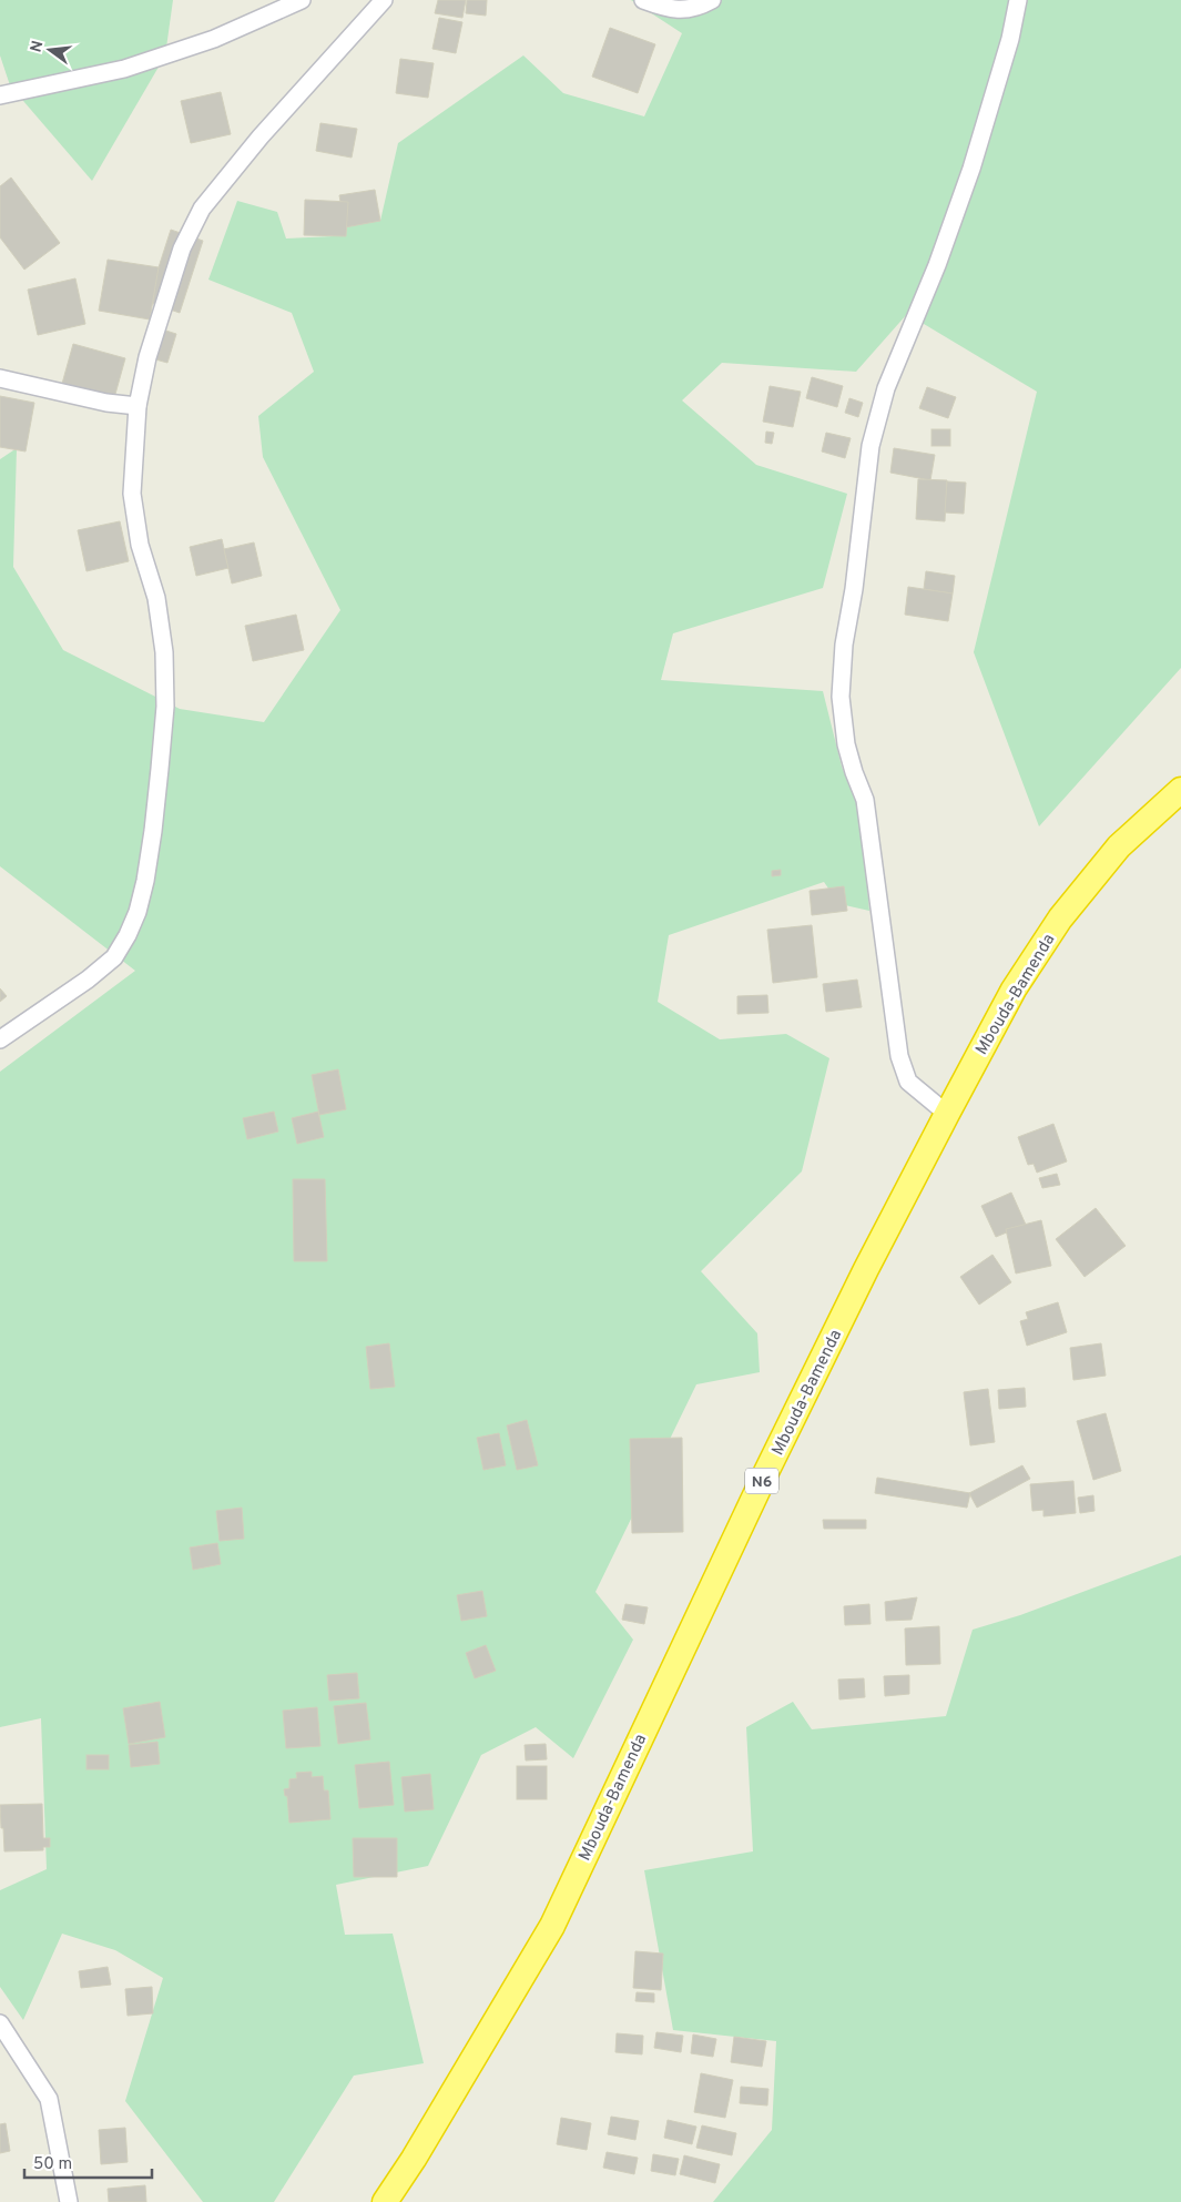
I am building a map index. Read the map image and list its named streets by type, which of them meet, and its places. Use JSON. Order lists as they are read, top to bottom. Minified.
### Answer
{"streets":{"highway":["Mbouda-Bamenda","N6"]},"scale_bar":"50 m","north":"left"}
